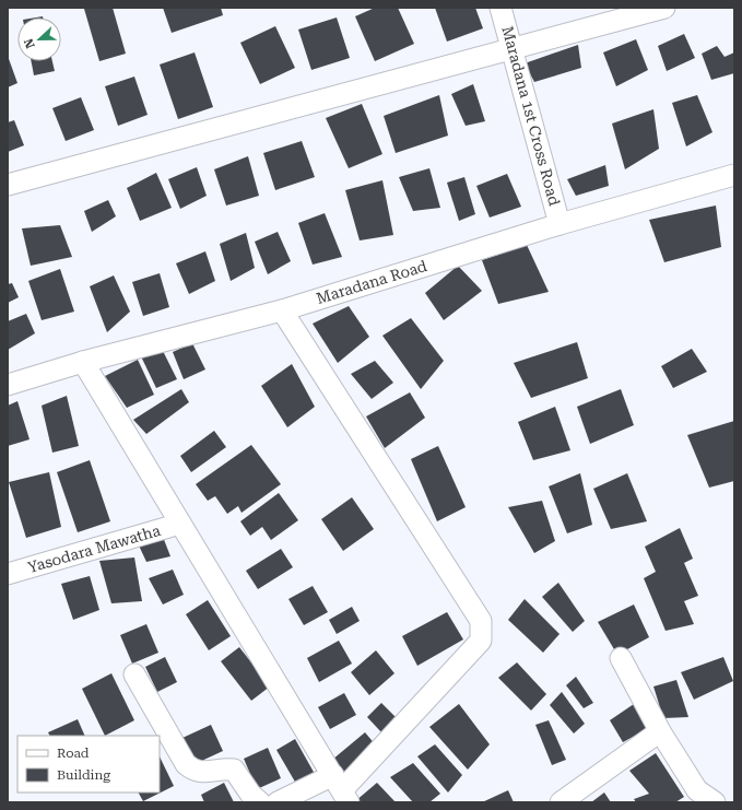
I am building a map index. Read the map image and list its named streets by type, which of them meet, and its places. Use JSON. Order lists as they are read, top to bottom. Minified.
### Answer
{"streets":{"street":["Maradana 1st Cross Road","Maradana Road","Yasodara Mawatha"]},"crossings":[["Maradana 1st Cross Road","Maradana Road"]],"legend":["Road","Building"],"north":"left"}
